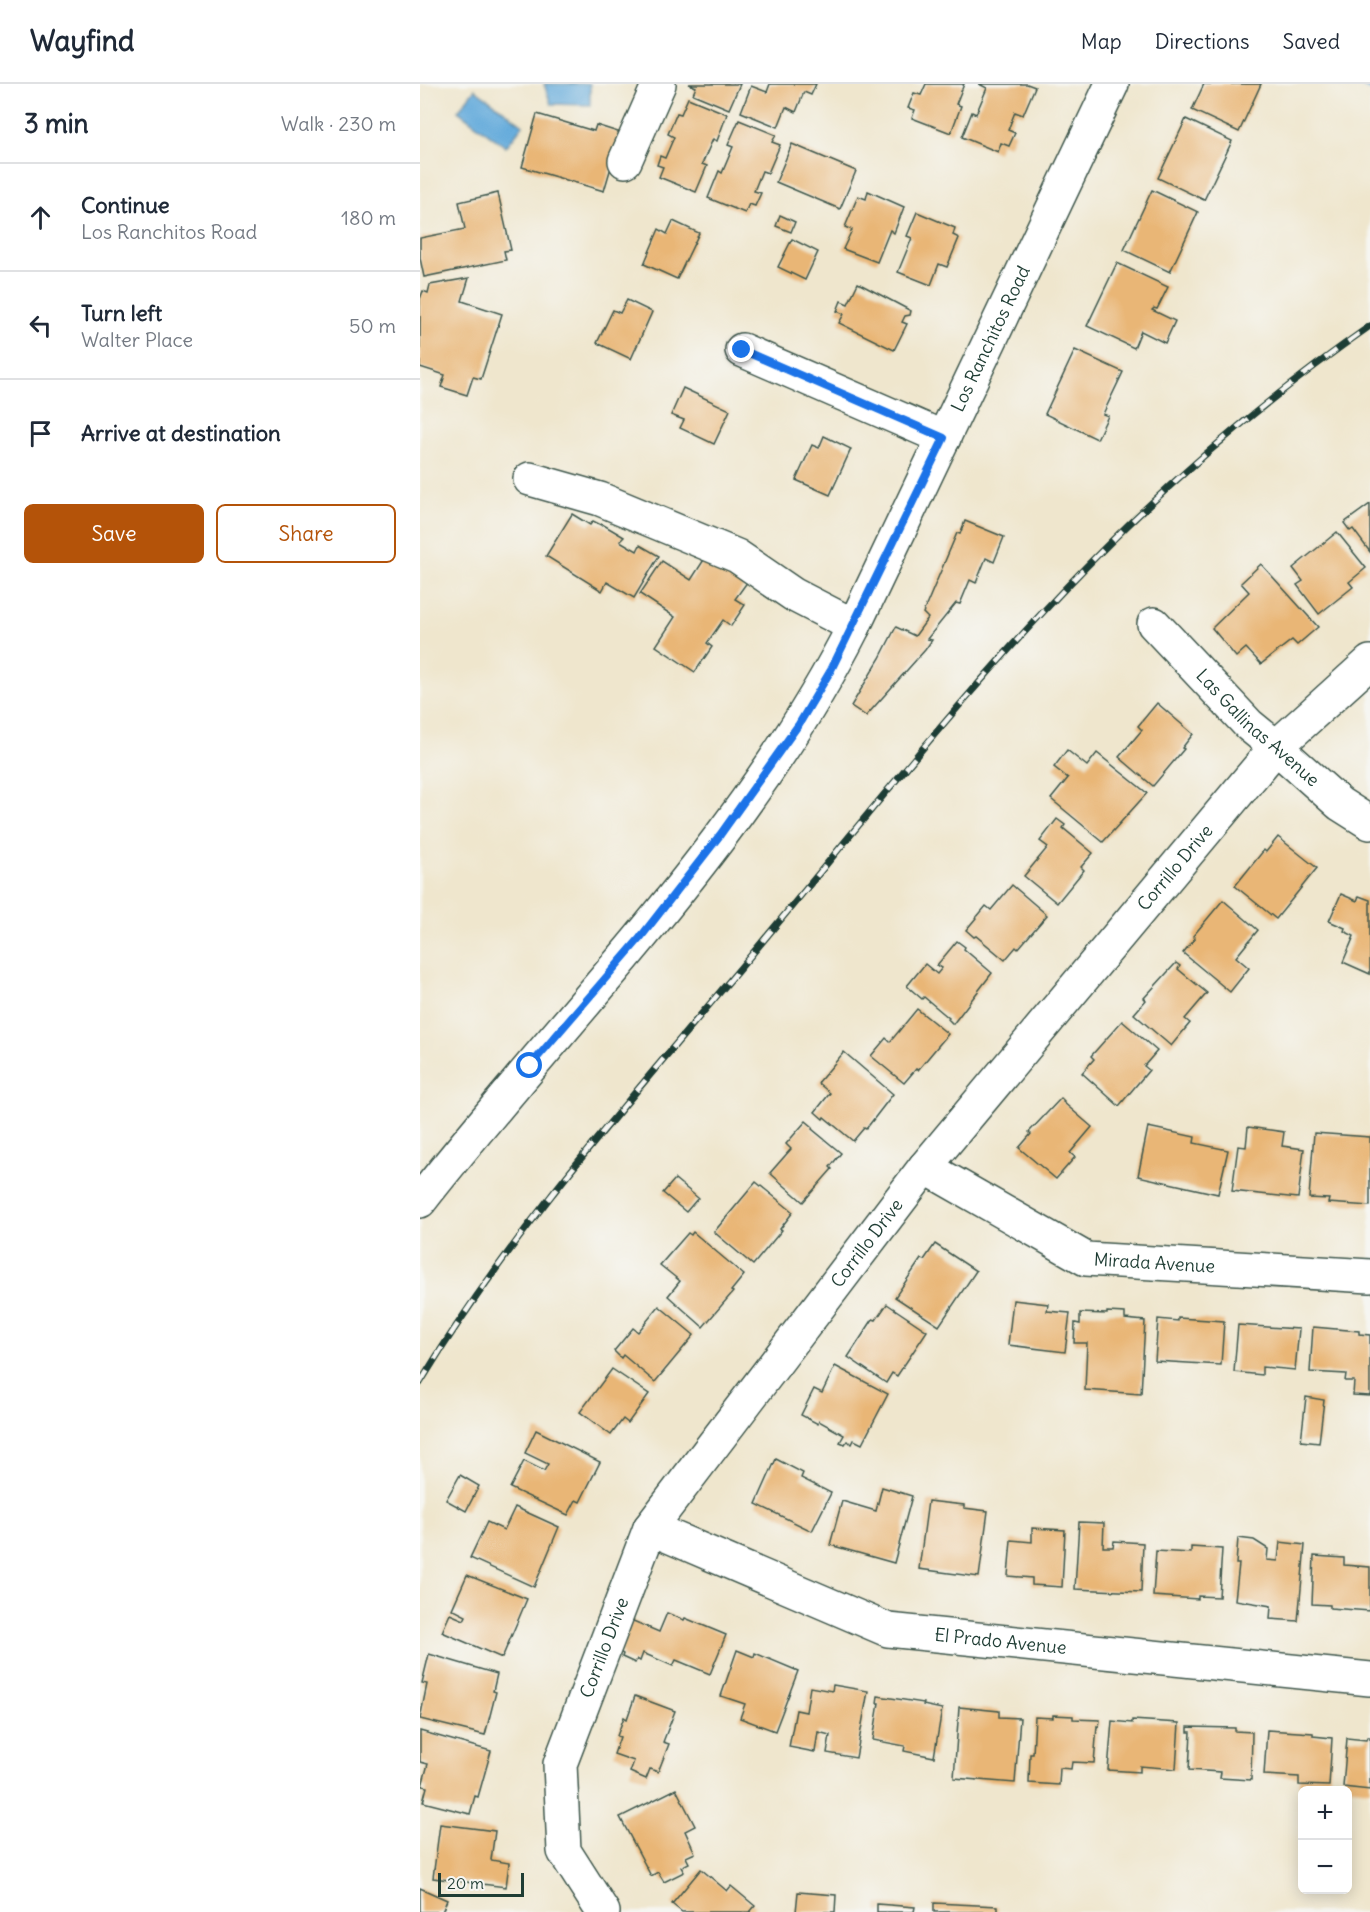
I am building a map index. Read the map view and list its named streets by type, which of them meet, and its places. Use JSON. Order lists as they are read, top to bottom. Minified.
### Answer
{"streets":{"street":["Los Ranchitos Road","Las Gallinas Avenue","Corrillo Drive","Mirada Avenue","El Prado Avenue"]},"crossings":[["Las Gallinas Avenue","Corrillo Drive"],["Corrillo Drive","Mirada Avenue"],["Corrillo Drive","El Prado Avenue"]],"scale_bar":"20 m","page":{"header":"Wayfind","nav":["Map","Directions","Saved"],"heading":["3 min","Walk · 230 m"],"list":[["Continue","Los Ranchitos Road","180 m"],["Turn left","Walter Place","50 m"],"Arrive at destination"],"buttons":["Save","Share"],"map_buttons":["+","−"],"scale":"20 m"}}
